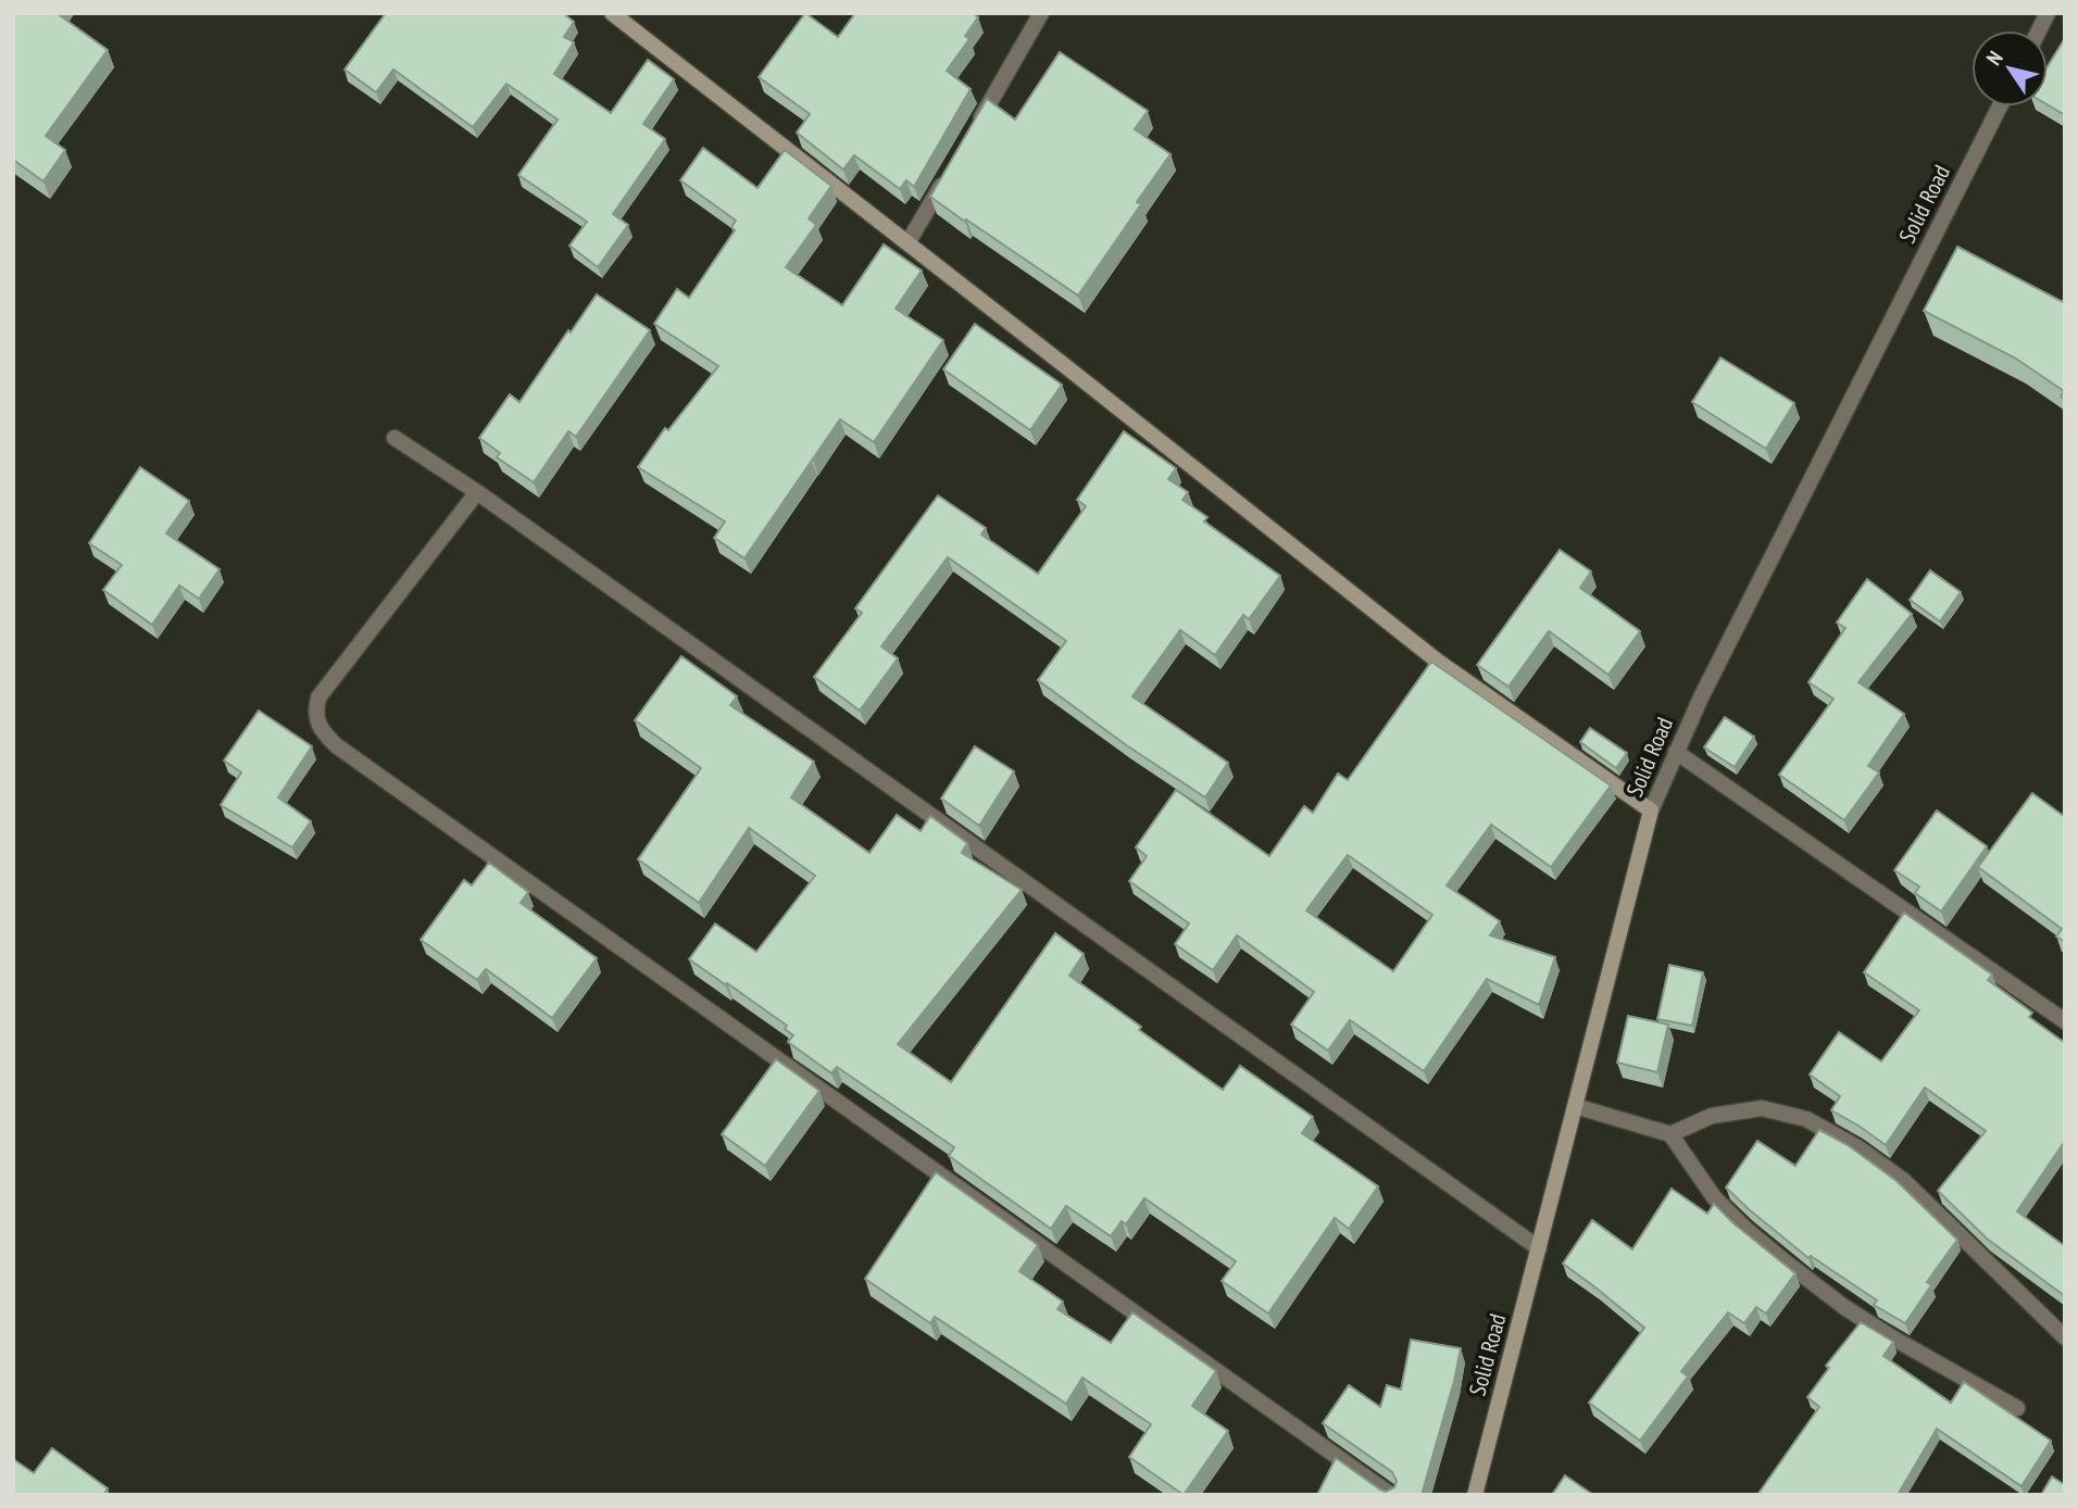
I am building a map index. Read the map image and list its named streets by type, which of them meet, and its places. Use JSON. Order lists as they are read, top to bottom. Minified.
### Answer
{"streets":{"street":["Solid Road"]},"north":"top left"}
